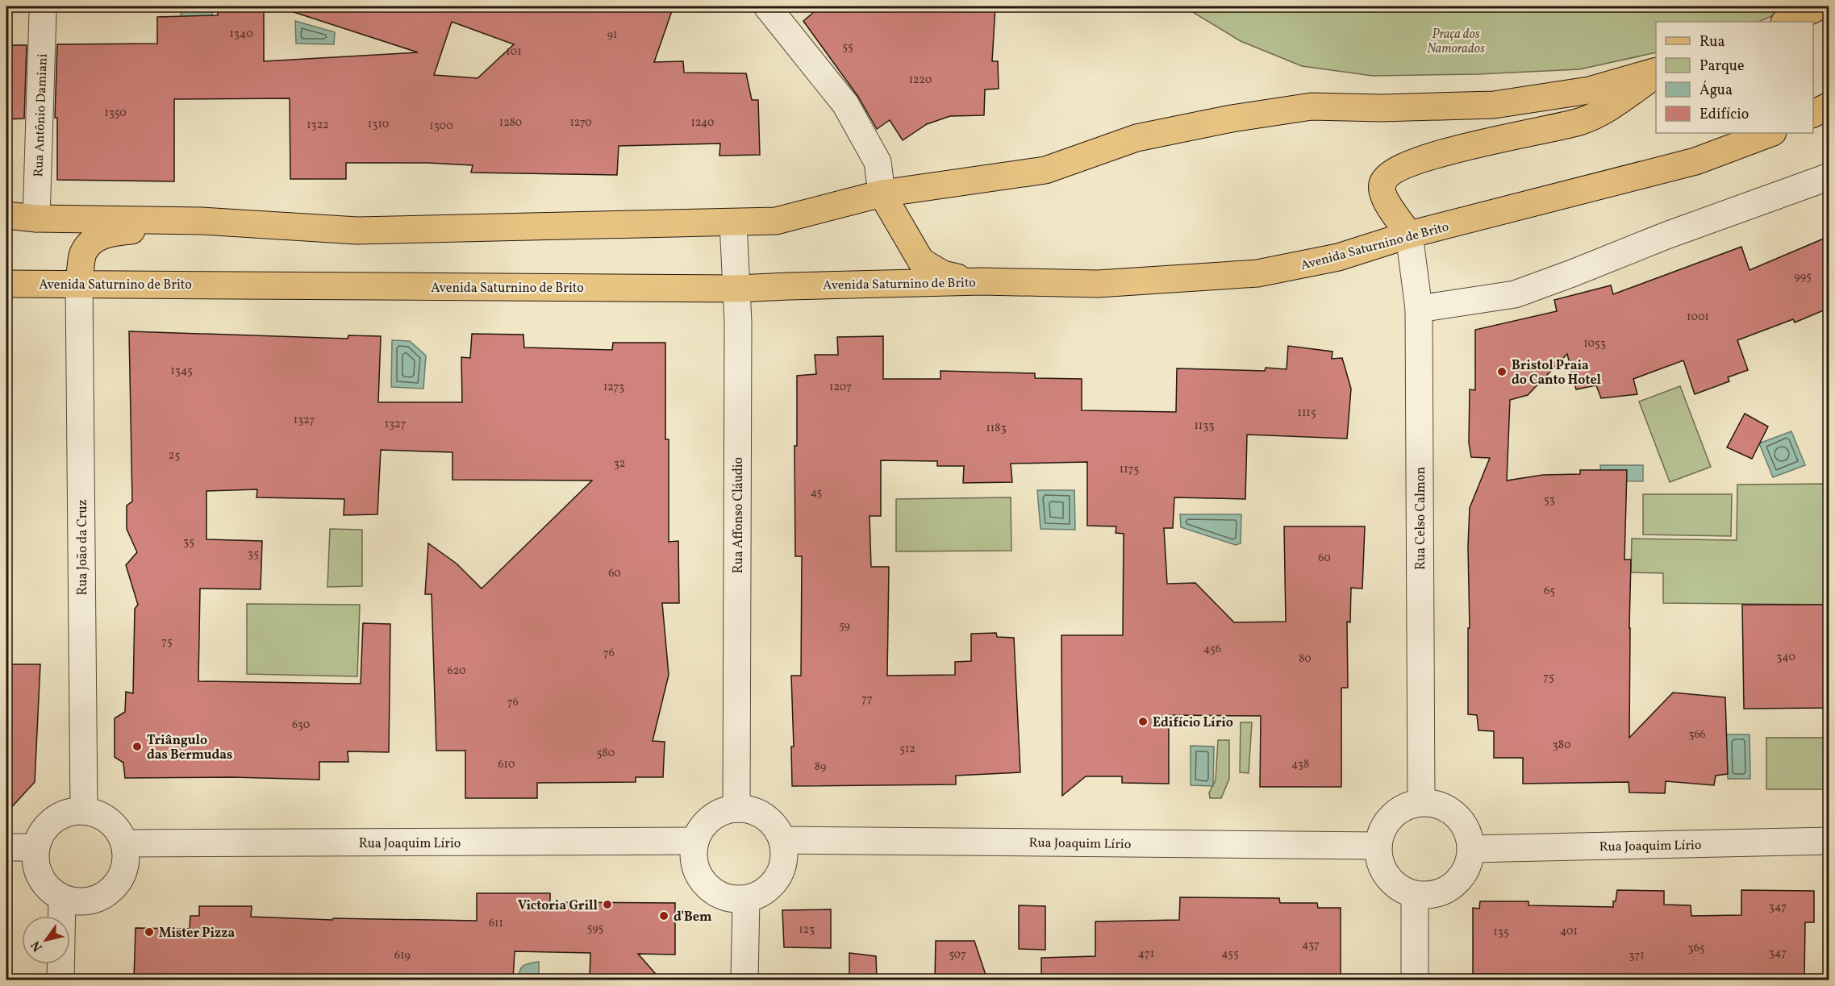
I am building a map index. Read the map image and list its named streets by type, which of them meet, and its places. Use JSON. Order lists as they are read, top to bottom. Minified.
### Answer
{"streets":{"main road":["Avenida Saturnino de Brito"],"street":["Rua Antônio Damiani","Rua Affonso Cláudio","Rua Celso Calmon","Rua João da Cruz","Rua Joaquim Lírio"]},"crossings":[["Avenida Saturnino de Brito","Rua Affonso Cláudio"],["Avenida Saturnino de Brito","Rua Celso Calmon"],["Avenida Saturnino de Brito","Rua João da Cruz"],["Rua Affonso Cláudio","Rua Joaquim Lírio"],["Rua Celso Calmon","Rua Joaquim Lírio"],["Rua João da Cruz","Rua Joaquim Lírio"]],"parks":["Praça dos Namorados"],"places":["Bristol Praia do Canto Hotel","Edifício Lírio","Triângulo das Bermudas","Victoria Grill","d'Bem","Mister Pizza"],"house_numbers":["1340","91","55","101","1220","1350","1280","1270","1240","1310","1322","1300","995","1001","1053","1345","1273","1207","1115","1327","1327","1133","1183","25","32","1175","45","53","35","35","60","60","65","59","75","456","76","340","80","620","75","77","76","630","366","380","512","580","610","438","89","347","611","595","123","401","135","437","365","347","471","455","507","619","371"],"legend":["Rua","Parque","Água","Edifício"],"north":"bottom left"}
